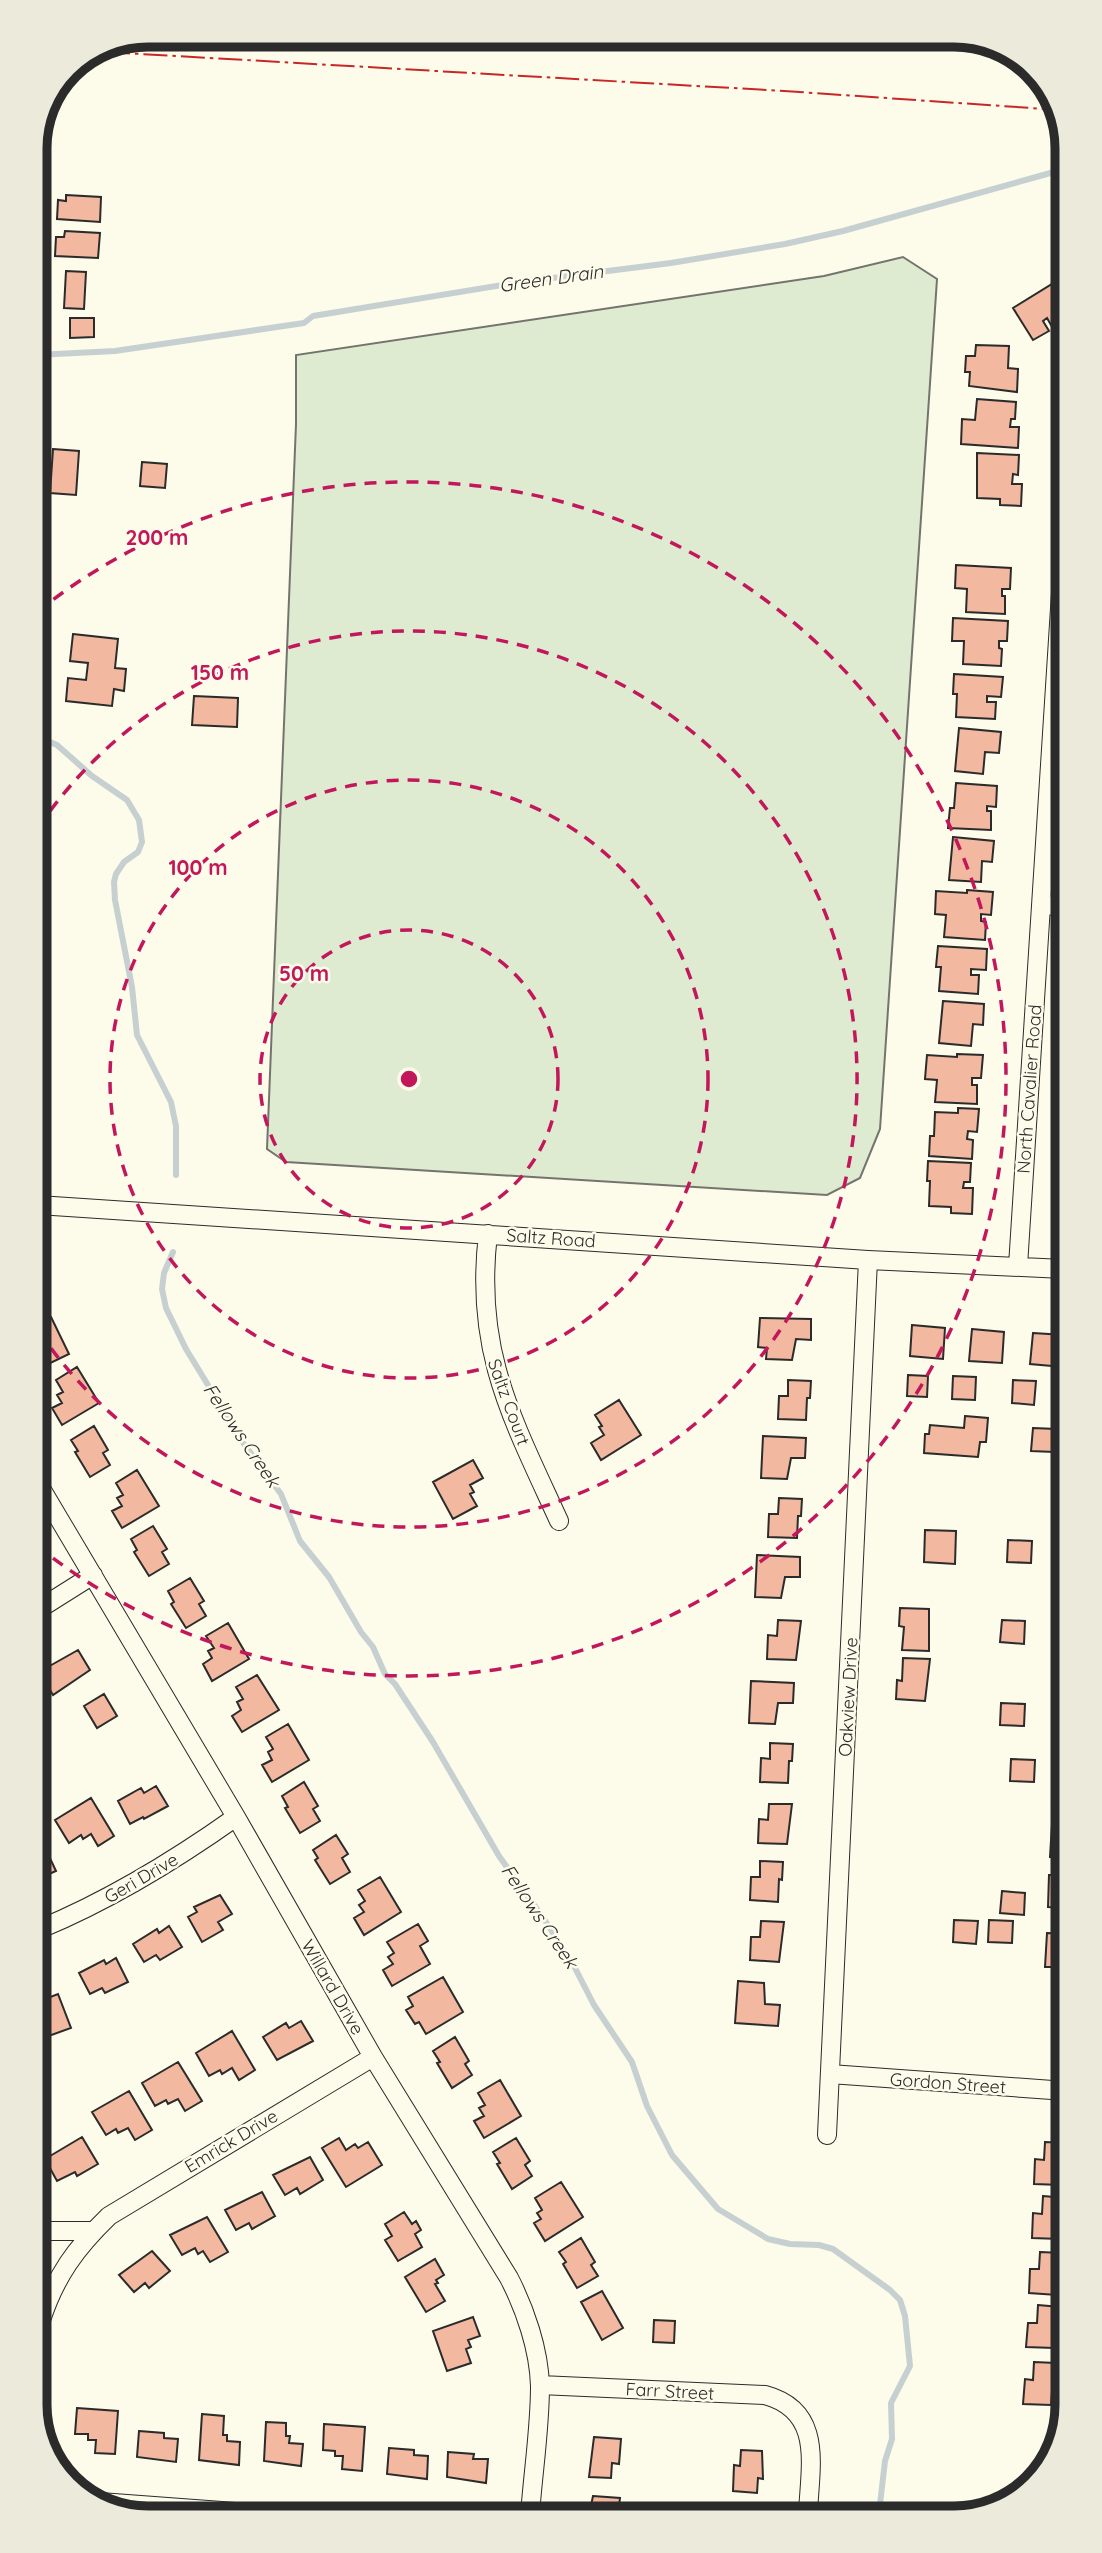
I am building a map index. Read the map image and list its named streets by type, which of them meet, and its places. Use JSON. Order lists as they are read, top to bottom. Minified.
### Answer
{"streets":{"street":["North Cavalier Road","Saltz Road","Saltz Court","Oakview Drive","Geri Drive","Willard Drive","Gordon Street","Emrick Drive","Farr Street"]},"crossings":[["North Cavalier Road","Saltz Road"],["Saltz Road","Saltz Court"],["Saltz Road","Oakview Drive"],["Oakview Drive","Gordon Street"],["Geri Drive","Willard Drive"],["Willard Drive","Emrick Drive"],["Willard Drive","Farr Street"]],"water":["Green Drain","Fellows Creek"],"rings":["200 m","150 m","100 m","50 m"]}
